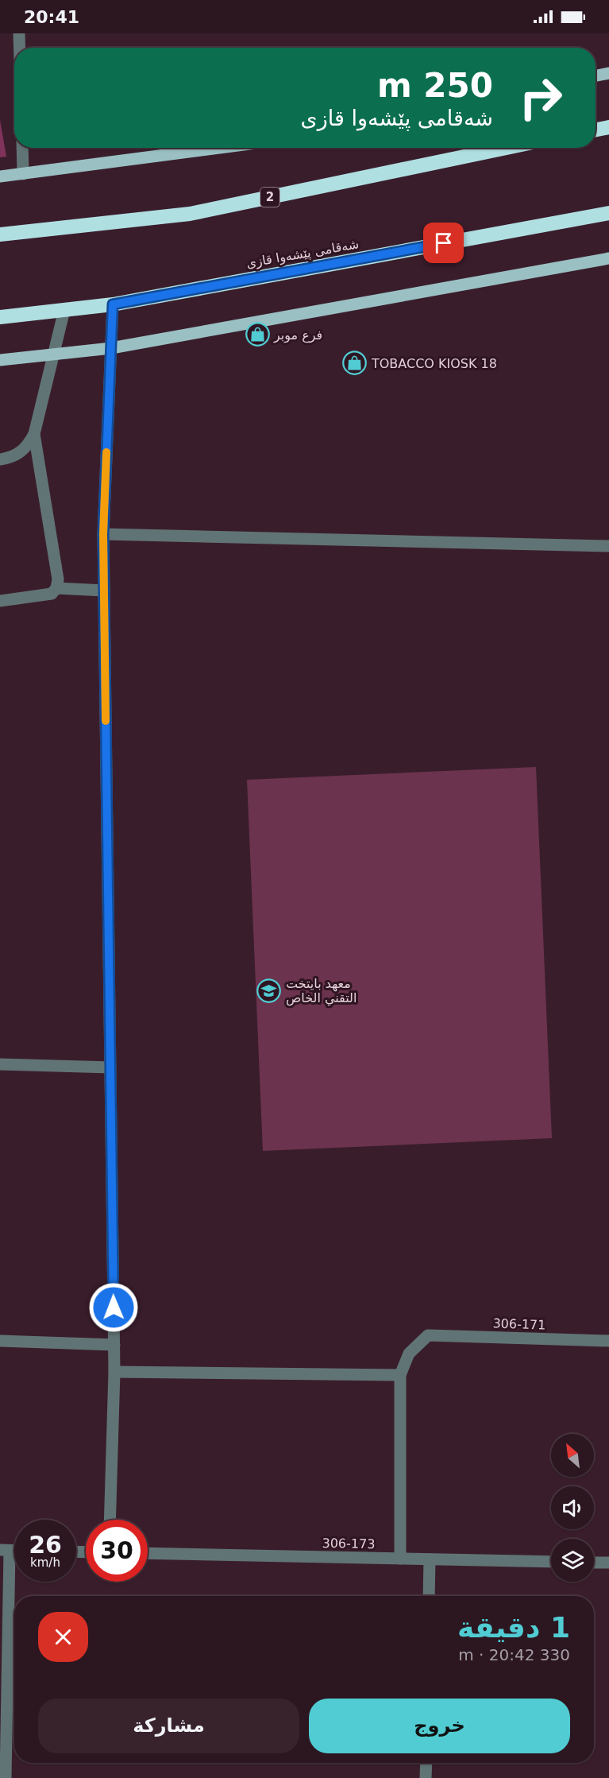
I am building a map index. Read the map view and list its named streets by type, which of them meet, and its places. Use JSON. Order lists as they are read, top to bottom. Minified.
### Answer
{"streets":{"highway":["2","شەقامی پێشەوا قازی"],"street":["306-171","306-173"]},"places":{"shop":["فرع موبر","TOBACCO KIOSK 18"],"school or university":["معهد بايتخت التقني الخاص"]},"north":"top left","page":{"status":"20:41","turn":["250 m","شەقامی پێشەوا قازی"],"speed":"26 km/h","limit":"30","heading":["1 دقيقة","330 m · 20:42"],"buttons":["خروج","مشاركة"]}}
